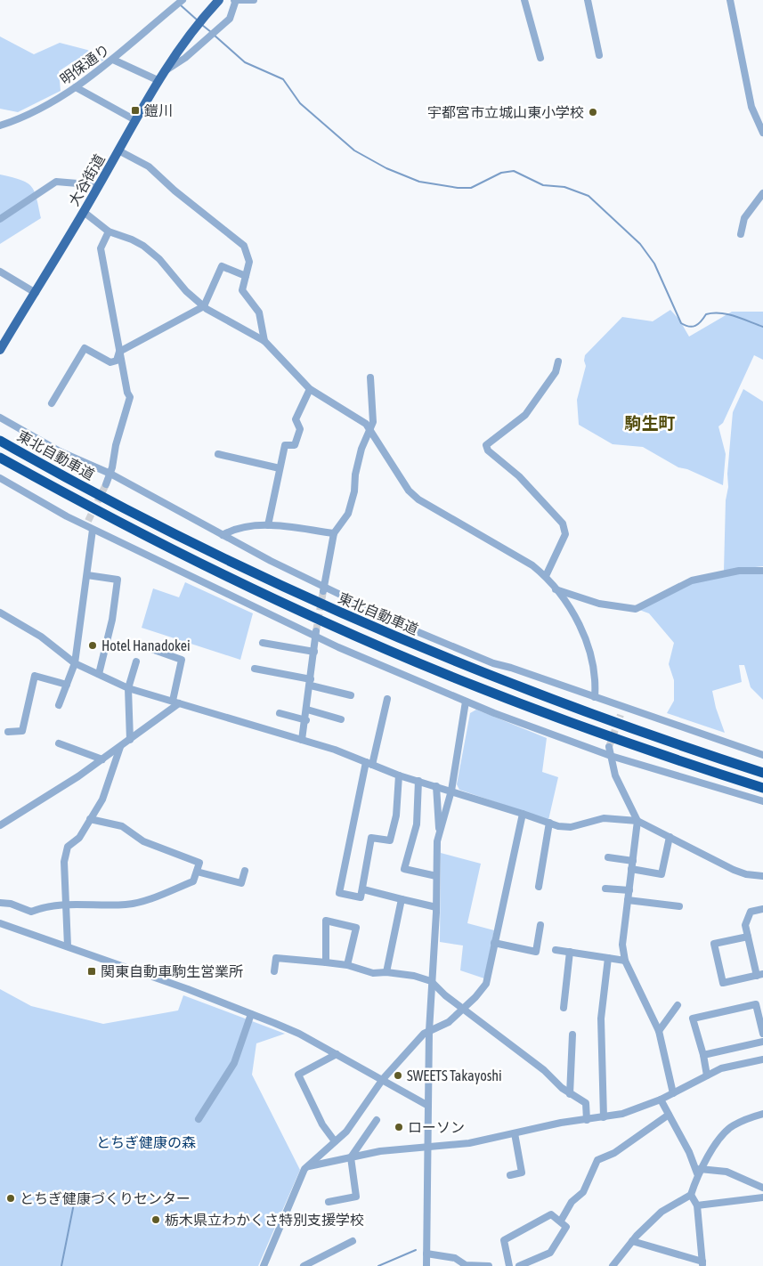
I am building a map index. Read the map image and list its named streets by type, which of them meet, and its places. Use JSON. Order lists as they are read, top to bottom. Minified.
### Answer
{"streets":{"highway":["東北自動車道"],"main road":["大谷街道"],"street":["明保通り"]},"districts":["駒生町"],"parks":["とちぎ健康の森"],"places":{"transit":["鎧川","関東自動車駒生営業所"],"other":["宇都宮市立城山東小学校","Hotel Hanadokei","SWEETS Takayoshi","ローソン","とちぎ健康づくりセンター","栃木県立わかくさ特別支援学校"]}}
